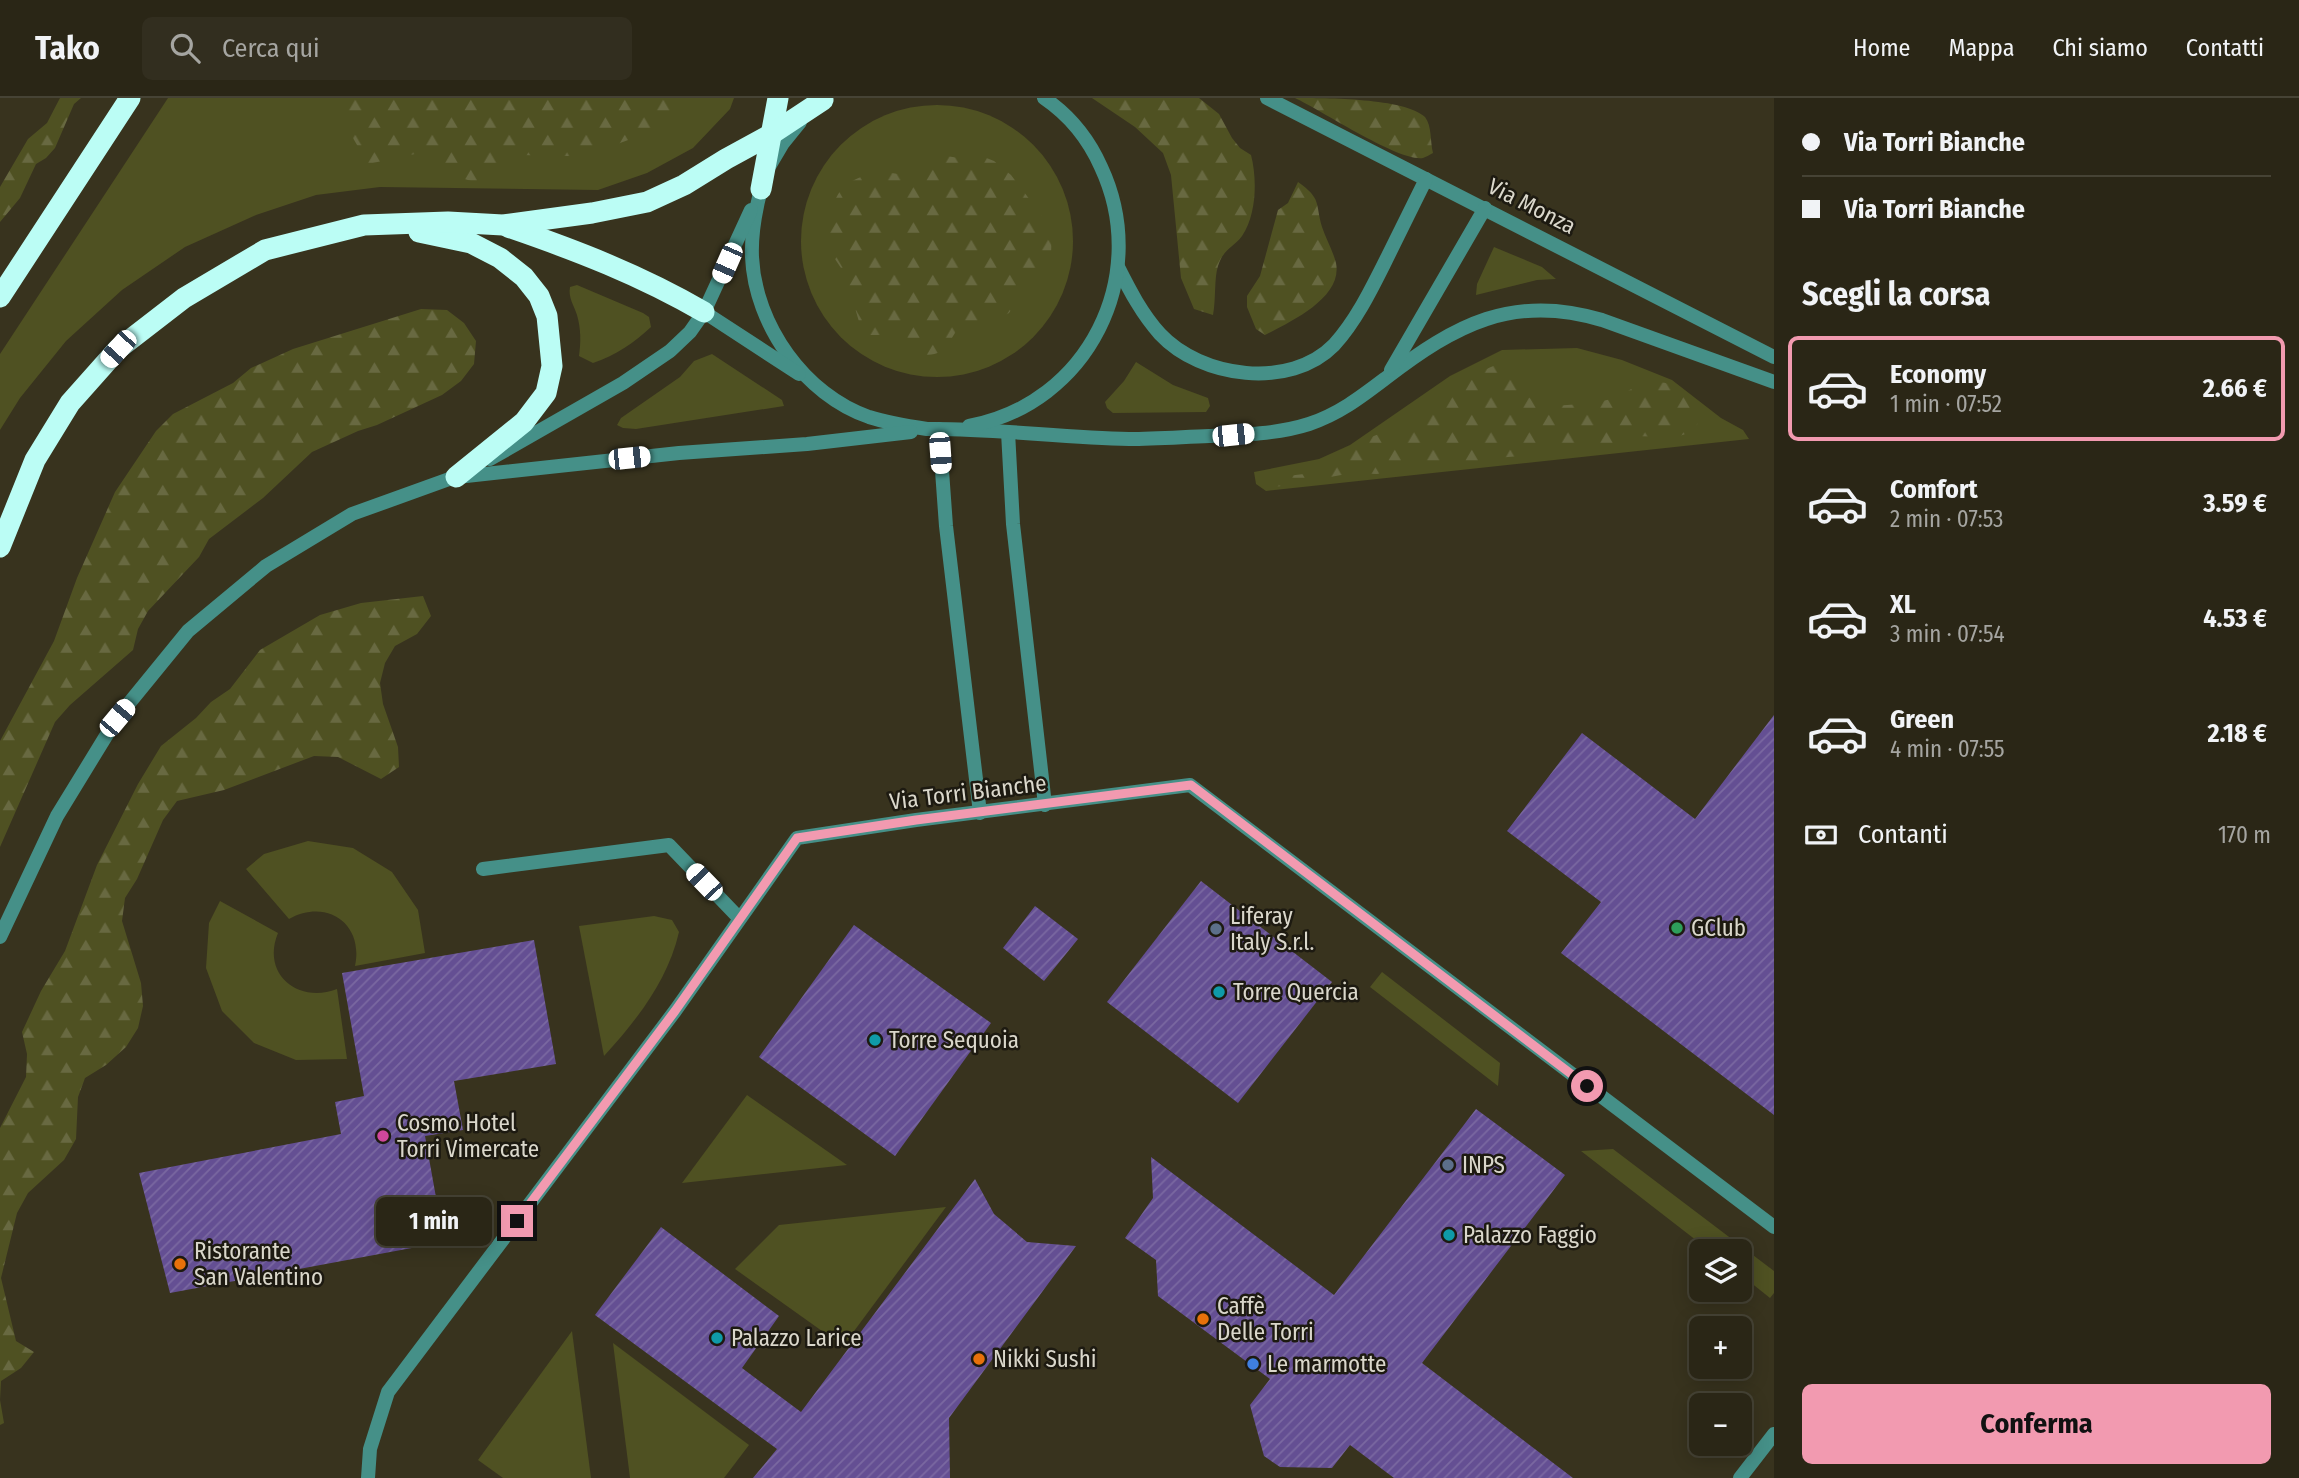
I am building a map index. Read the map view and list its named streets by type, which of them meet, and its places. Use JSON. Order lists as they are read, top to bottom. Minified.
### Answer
{"streets":{"street":["Via Monza","Via Torri Bianche"]},"places":["GClub","Liferay Italy S.r.l.","Torre Quercia","Torre Sequoia","Cosmo Hotel Torri Vimercate","INPS","Palazzo Faggio","Ristorante San Valentino","Caffè Delle Torri","Palazzo Larice","Nikki Sushi","Le marmotte"],"page":{"header":"Tako","search":"Cerca qui","nav":["Home","Mappa","Chi siamo","Contatti"],"banner":["Via Torri Bianche","Via Torri Bianche"],"heading":"Scegli la corsa","list":[{"name":"Economy","note":"1 min · 07:52","value":"2.66 €"},{"name":"Comfort","note":"2 min · 07:53","value":"3.59 €"},{"name":"XL","note":"3 min · 07:54","value":"4.53 €"},{"name":"Green","note":"4 min · 07:55","value":"2.18 €"}],"pay":["Contanti","170 m"],"bubble":"1 min","map_buttons":["+","−"],"buttons":"Conferma"}}
